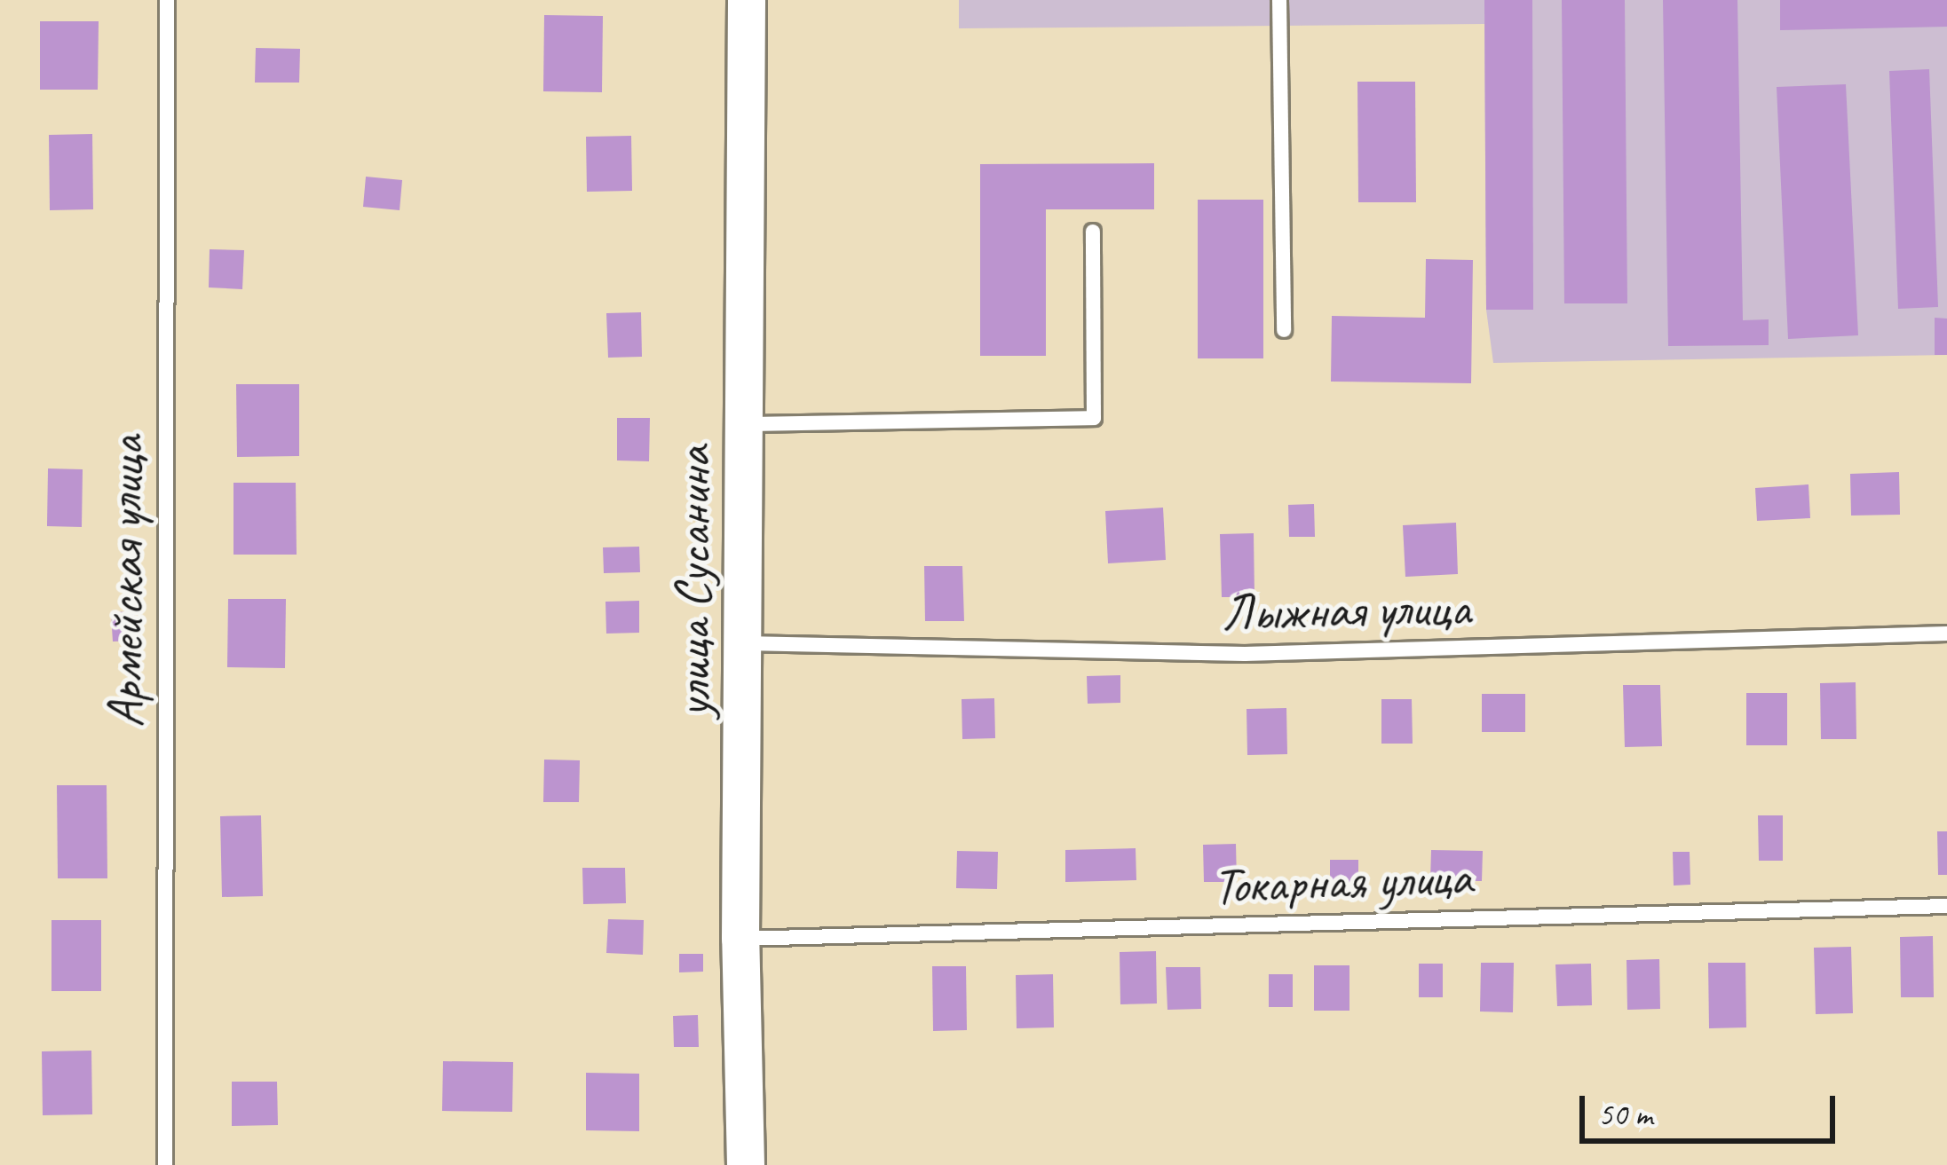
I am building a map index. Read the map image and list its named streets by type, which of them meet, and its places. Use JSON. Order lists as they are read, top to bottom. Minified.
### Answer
{"streets":{"street":["улица Сусанина"],"lane":["Армейская улица","Лыжная улица","Токарная улица"]},"crossings":[["улица Сусанина","Лыжная улица"],["улица Сусанина","Токарная улица"]],"scale_bar":"50 m"}
